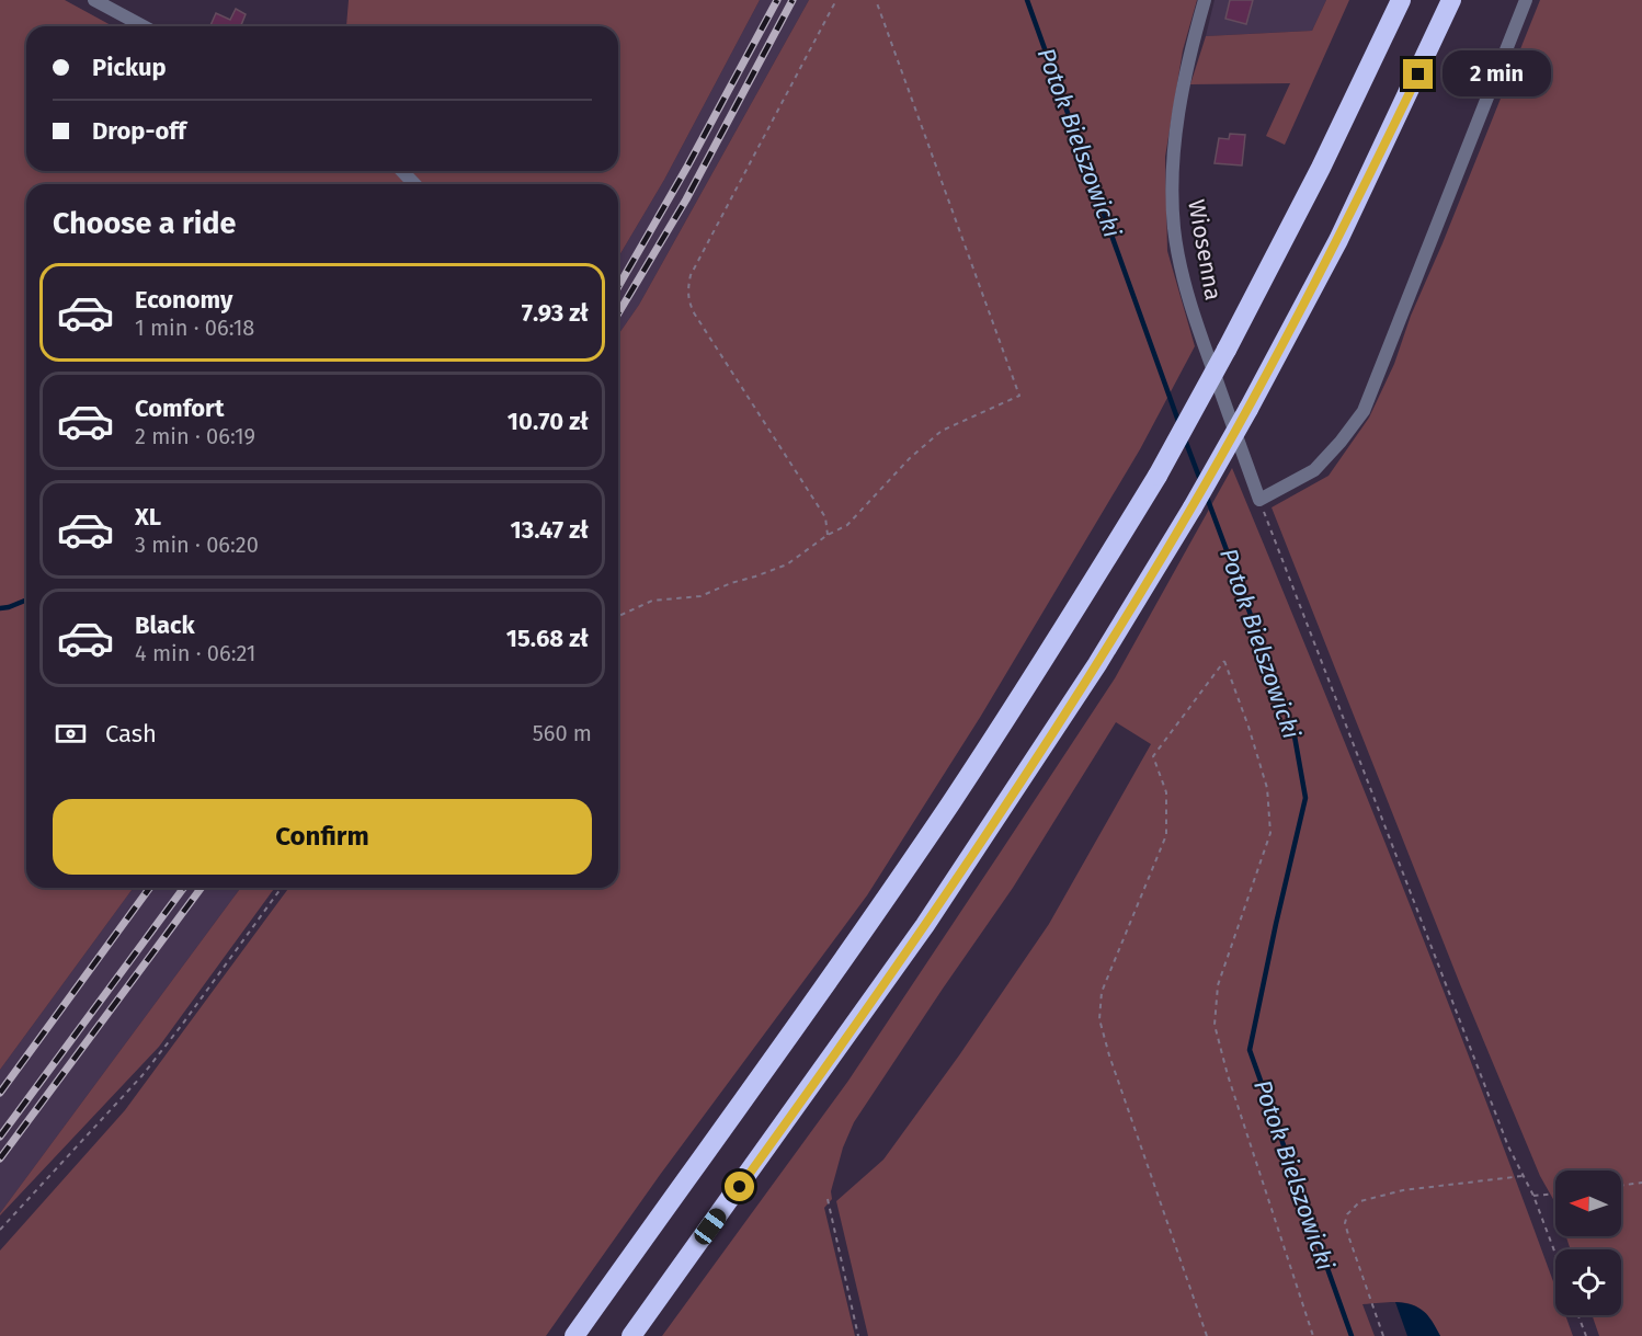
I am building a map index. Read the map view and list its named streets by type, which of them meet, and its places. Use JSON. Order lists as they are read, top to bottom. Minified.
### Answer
{"streets":{"street":["Wiosenna"]},"water":["Potok Bielszowicki"],"north":"left","page":{"banner":["Pickup","Drop-off"],"bubble":"2 min","heading":"Choose a ride","list":[{"name":"Economy","note":"1 min · 06:18","value":"7.93 zł"},{"name":"Comfort","note":"2 min · 06:19","value":"10.70 zł"},{"name":"XL","note":"3 min · 06:20","value":"13.47 zł"},{"name":"Black","note":"4 min · 06:21","value":"15.68 zł"}],"pay":["Cash","560 m"],"buttons":"Confirm"}}
